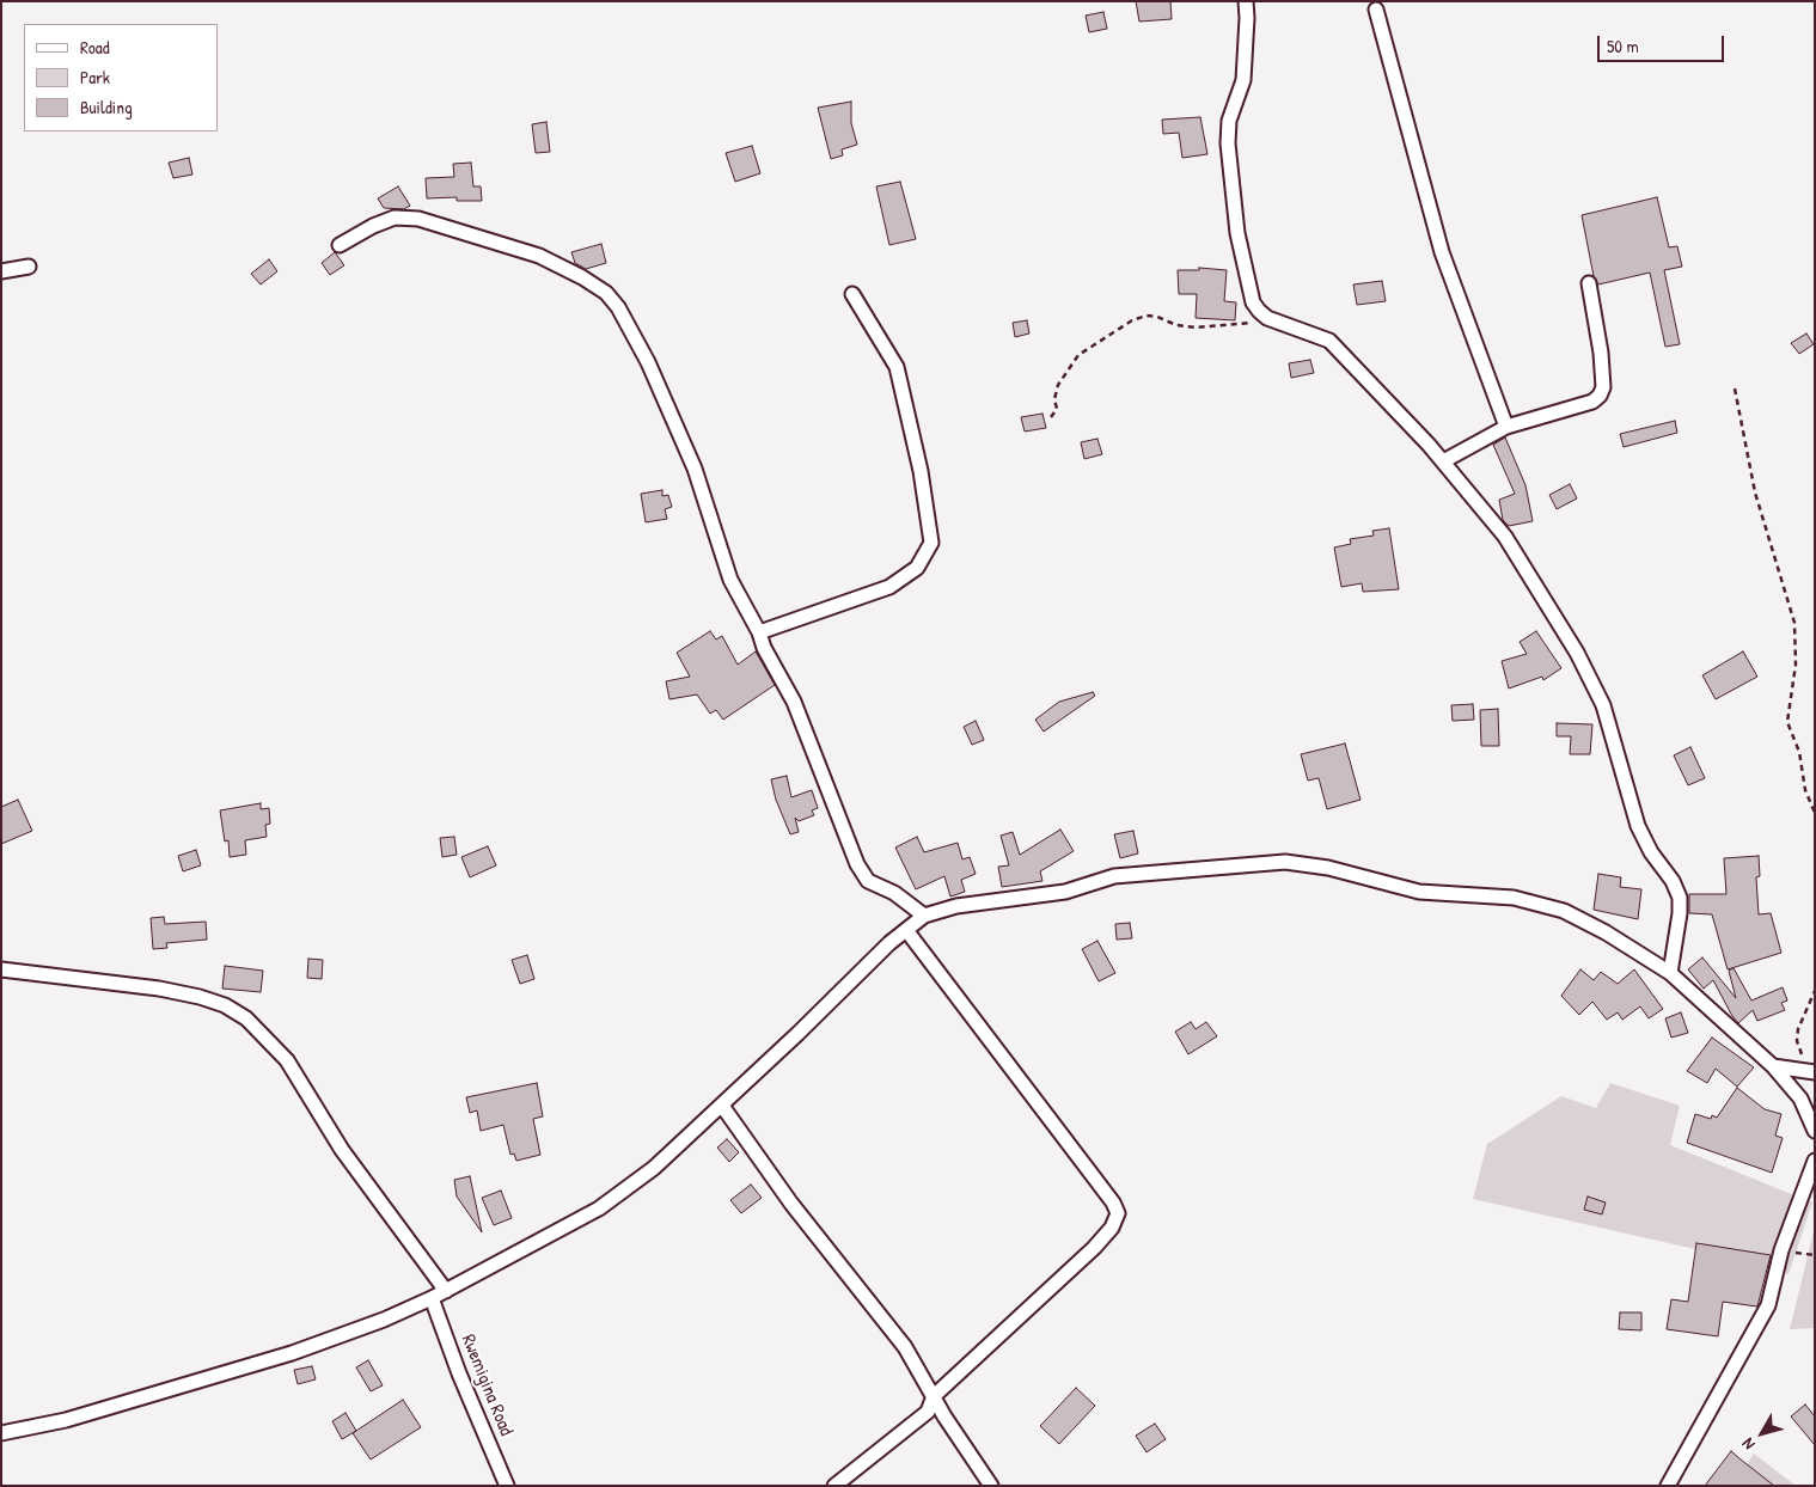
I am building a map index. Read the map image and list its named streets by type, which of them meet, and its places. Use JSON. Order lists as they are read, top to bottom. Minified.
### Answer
{"streets":{"street":["Rwemigina Road"]},"legend":["Road","Park","Building"],"scale_bar":"50 m","north":"bottom left"}
